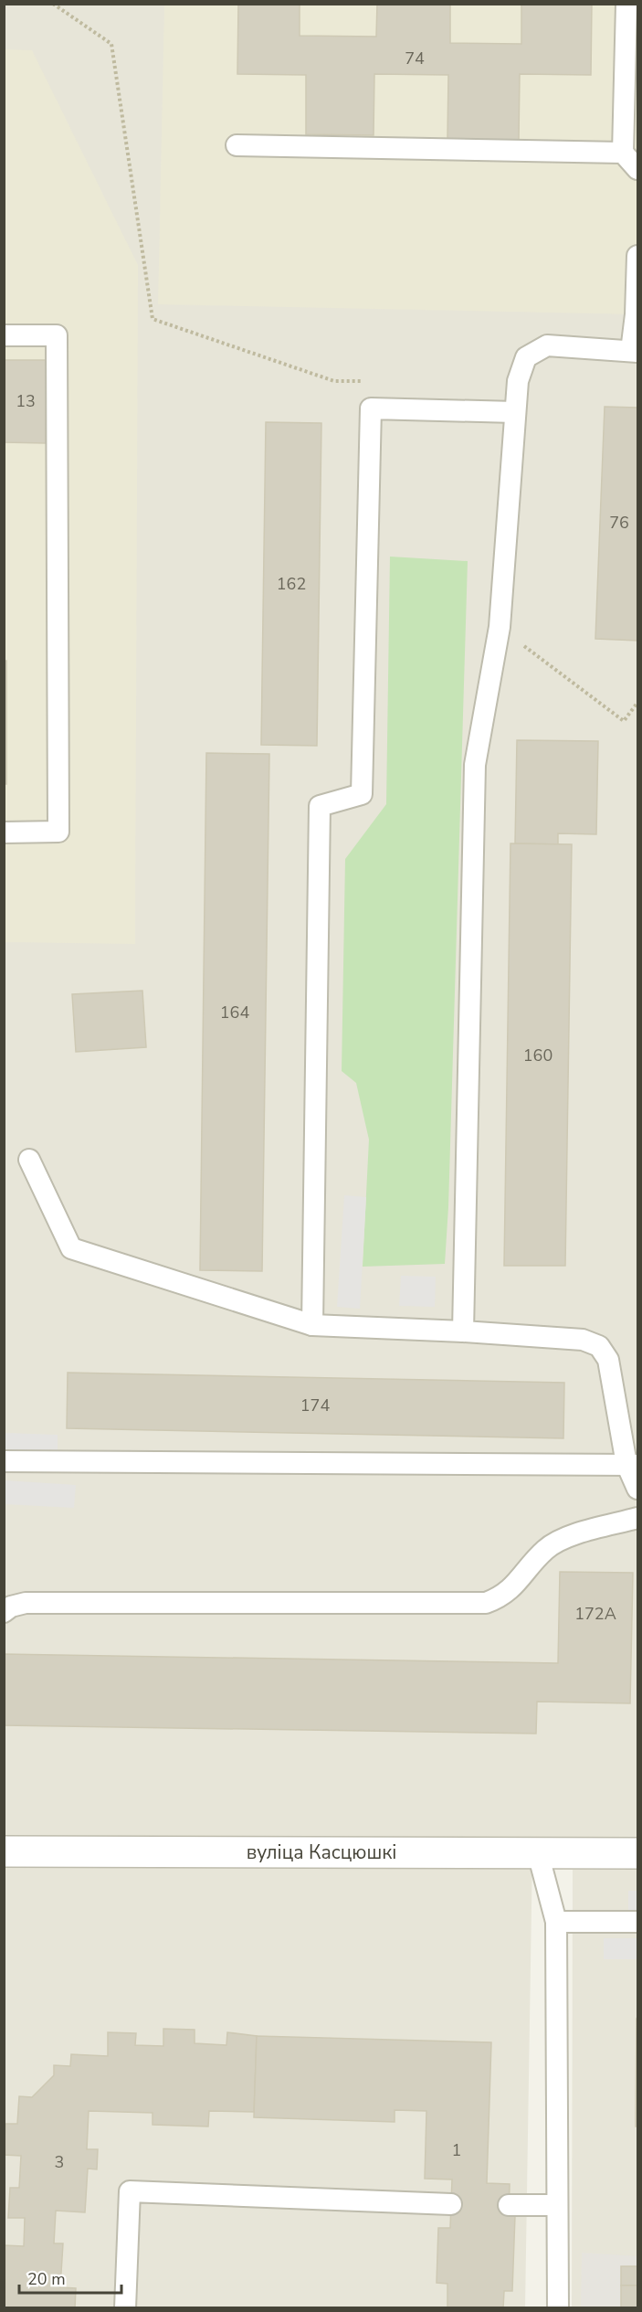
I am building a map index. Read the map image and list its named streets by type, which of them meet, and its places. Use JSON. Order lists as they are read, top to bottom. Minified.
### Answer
{"streets":{"street":["вуліца Касцюшкі"]},"house_numbers":["74","13","76","162","164","160","174","172А","1","3"],"scale_bar":"20 m"}
